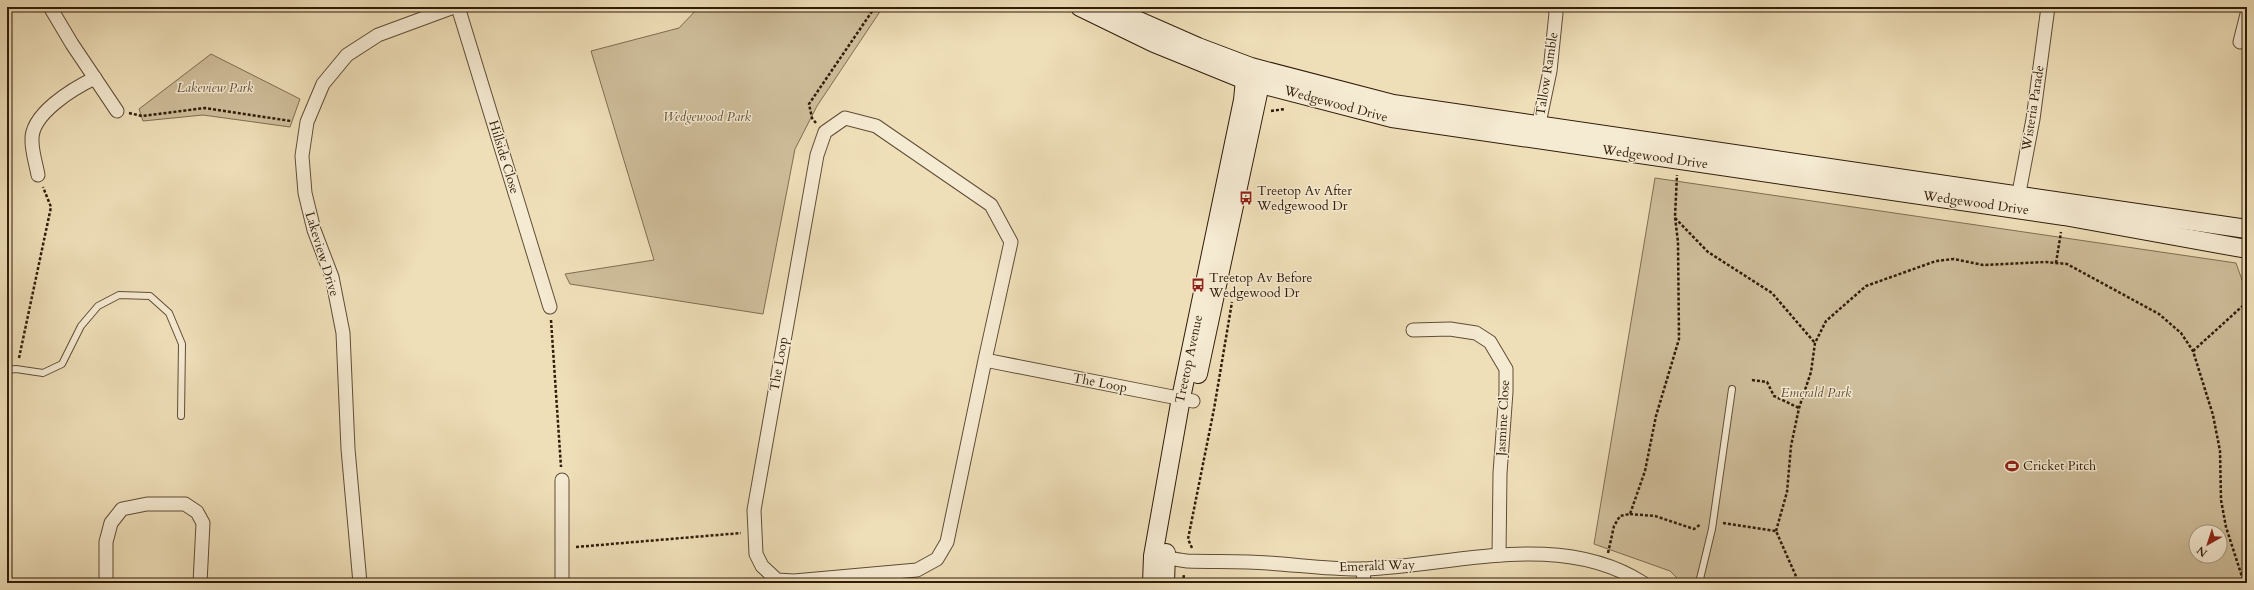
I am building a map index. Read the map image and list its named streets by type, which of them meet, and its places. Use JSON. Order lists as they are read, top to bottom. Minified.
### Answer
{"streets":{"street":["Tallow Ramble","Wedgewood Drive","Wisteria Parade","Hillside Close","Lakeview Drive","Treetop Avenue","The Loop","Jasmine Close","Emerald Way"]},"crossings":[["Tallow Ramble","Wedgewood Drive"],["Wedgewood Drive","Wisteria Parade"],["Wedgewood Drive","Treetop Avenue"],["Treetop Avenue","The Loop"],["Treetop Avenue","Emerald Way"],["Jasmine Close","Emerald Way"]],"parks":["Lakeview Park","Wedgewood Park","Emerald Park"],"places":{"bus stop":["Treetop Av After Wedgewood Dr","Treetop Av Before Wedgewood Dr"],"sports":["Cricket Pitch"]},"north":"bottom left"}
